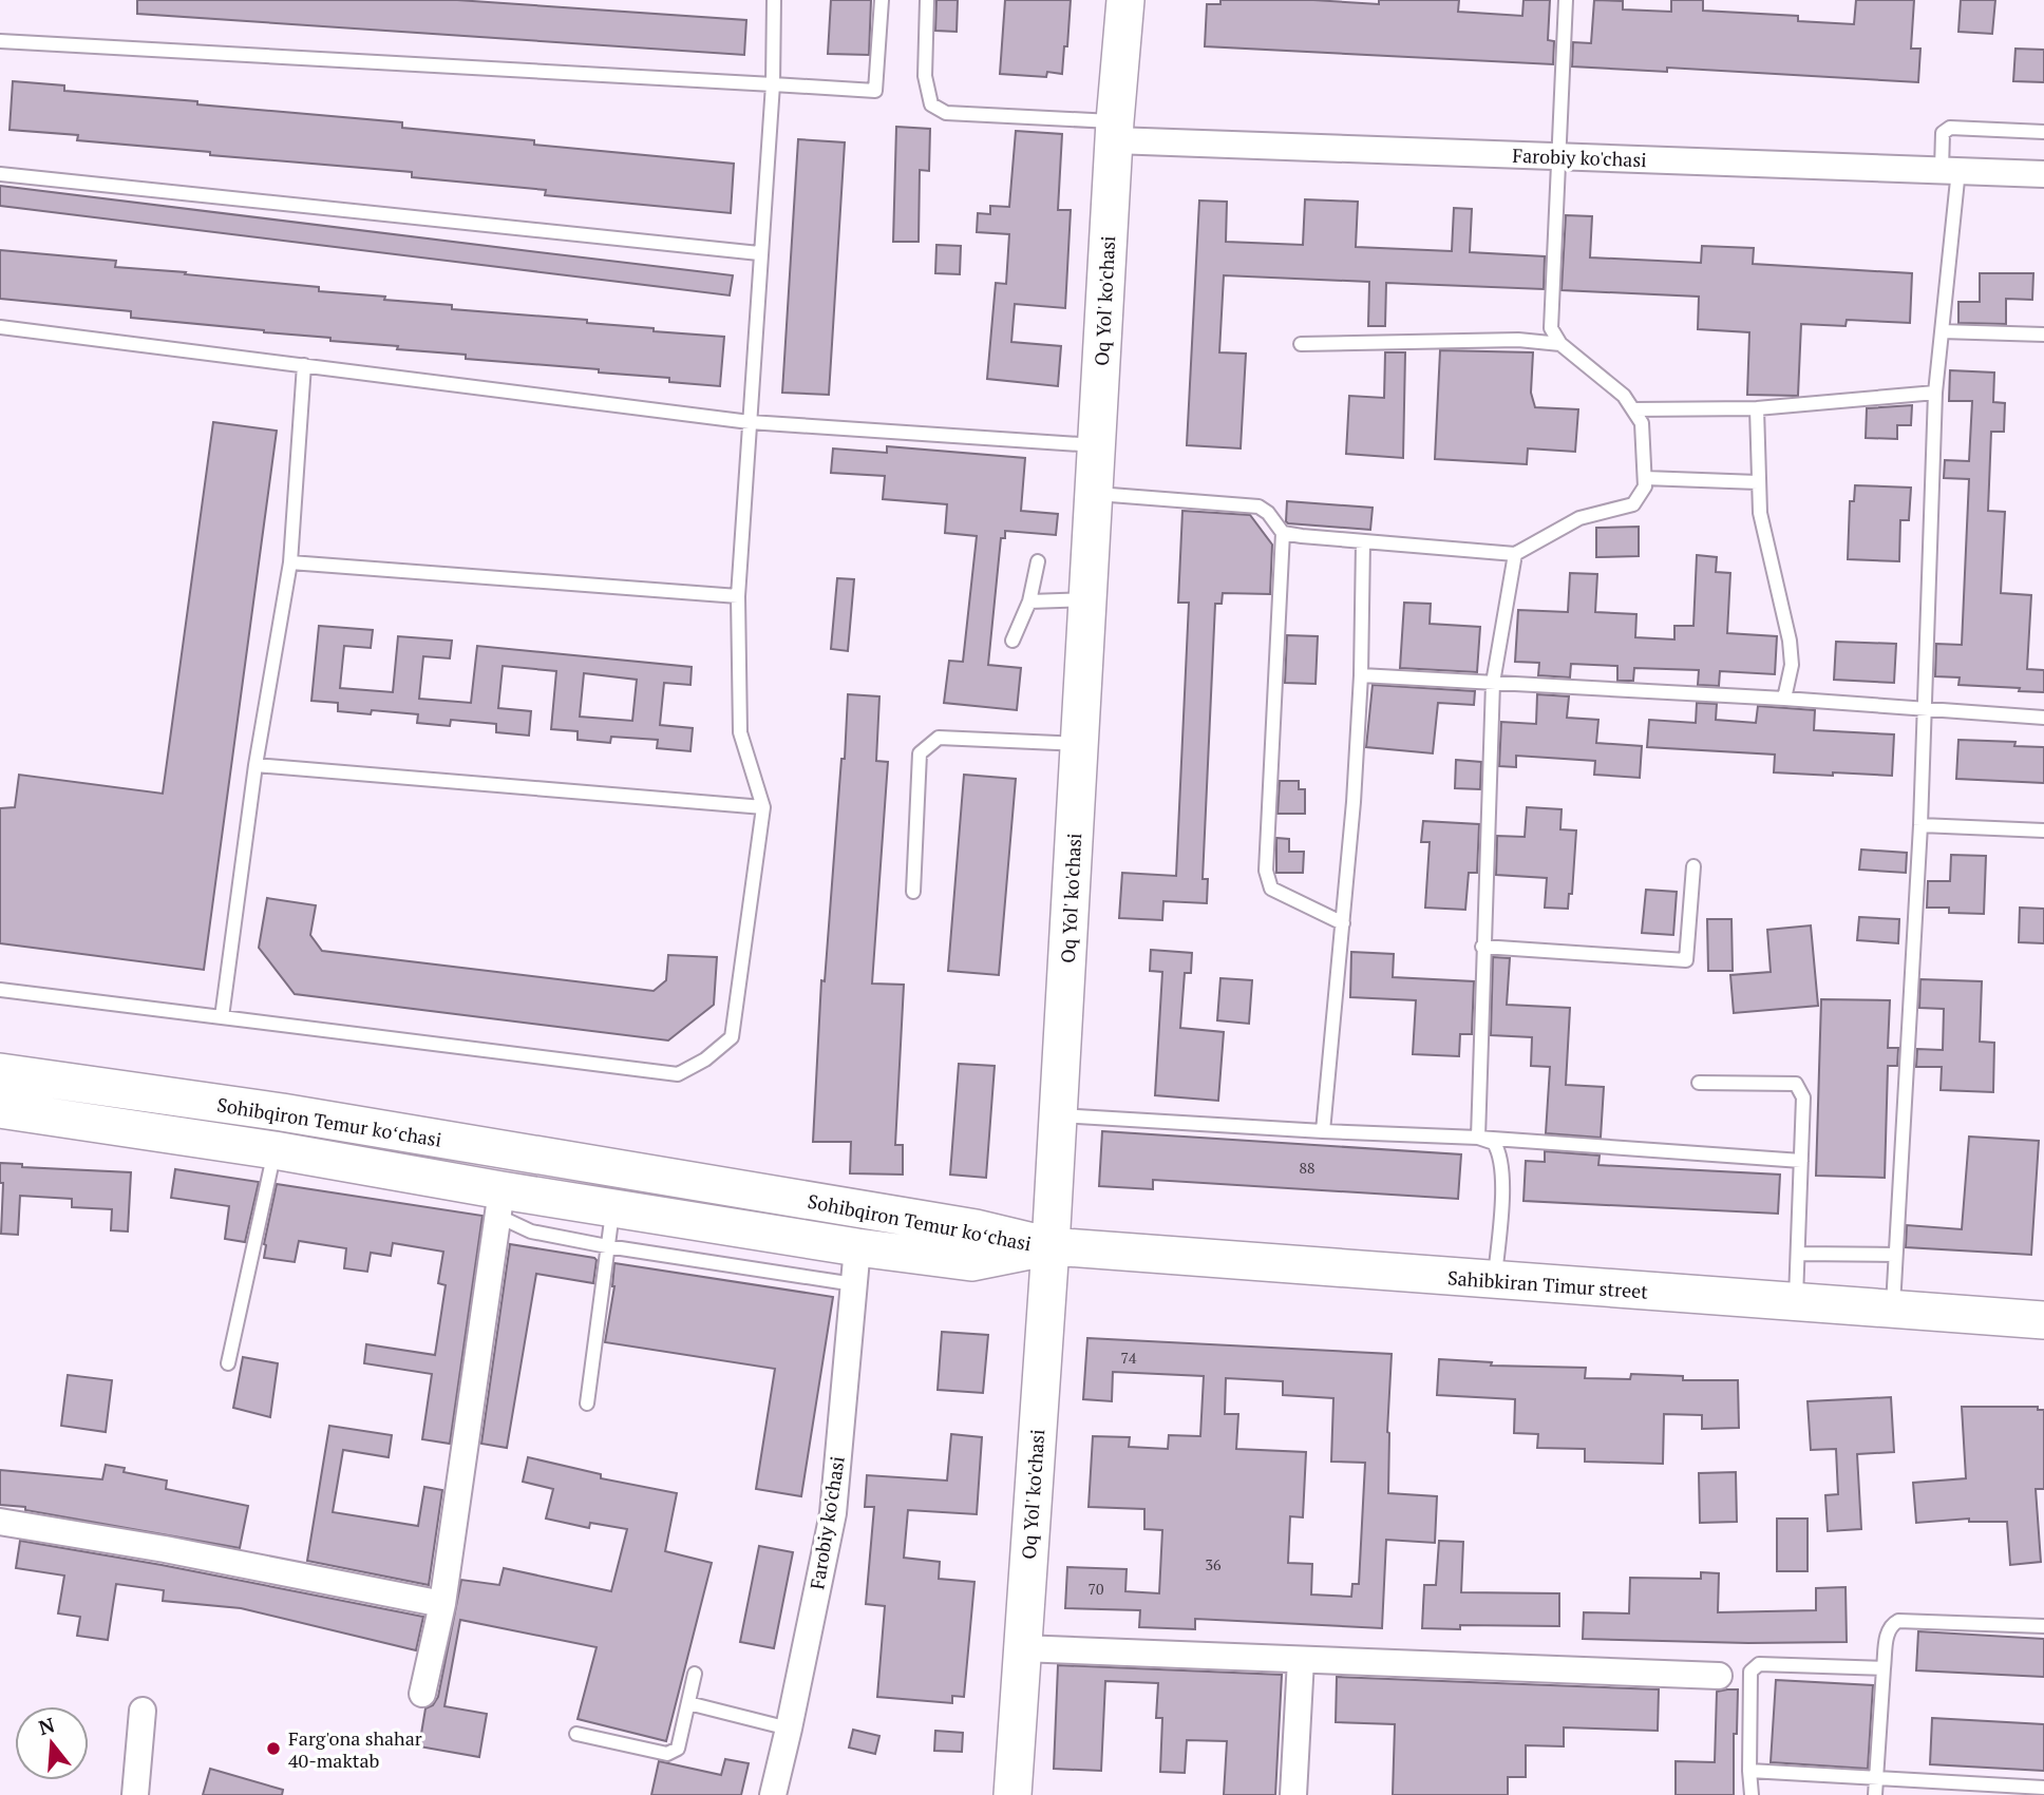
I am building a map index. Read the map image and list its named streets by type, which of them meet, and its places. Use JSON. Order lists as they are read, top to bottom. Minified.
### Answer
{"streets":{"main road":["Oq Yol' ko'chasi","Sohibqiron Temur koʻchasi","Sahibkiran Timur street"],"street":["Farobiy ko'chasi"]},"crossings":[["Farobiy ko'chasi","Oq Yol' ko'chasi"],["Farobiy ko'chasi","Sohibqiron Temur koʻchasi"],["Oq Yol' ko'chasi","Sohibqiron Temur koʻchasi"],["Oq Yol' ko'chasi","Sahibkiran Timur street"],["Sohibqiron Temur koʻchasi","Sahibkiran Timur street"]],"places":["Farg'ona shahar 40-maktab"],"house_numbers":["88","74","36","70"],"north":"top"}
